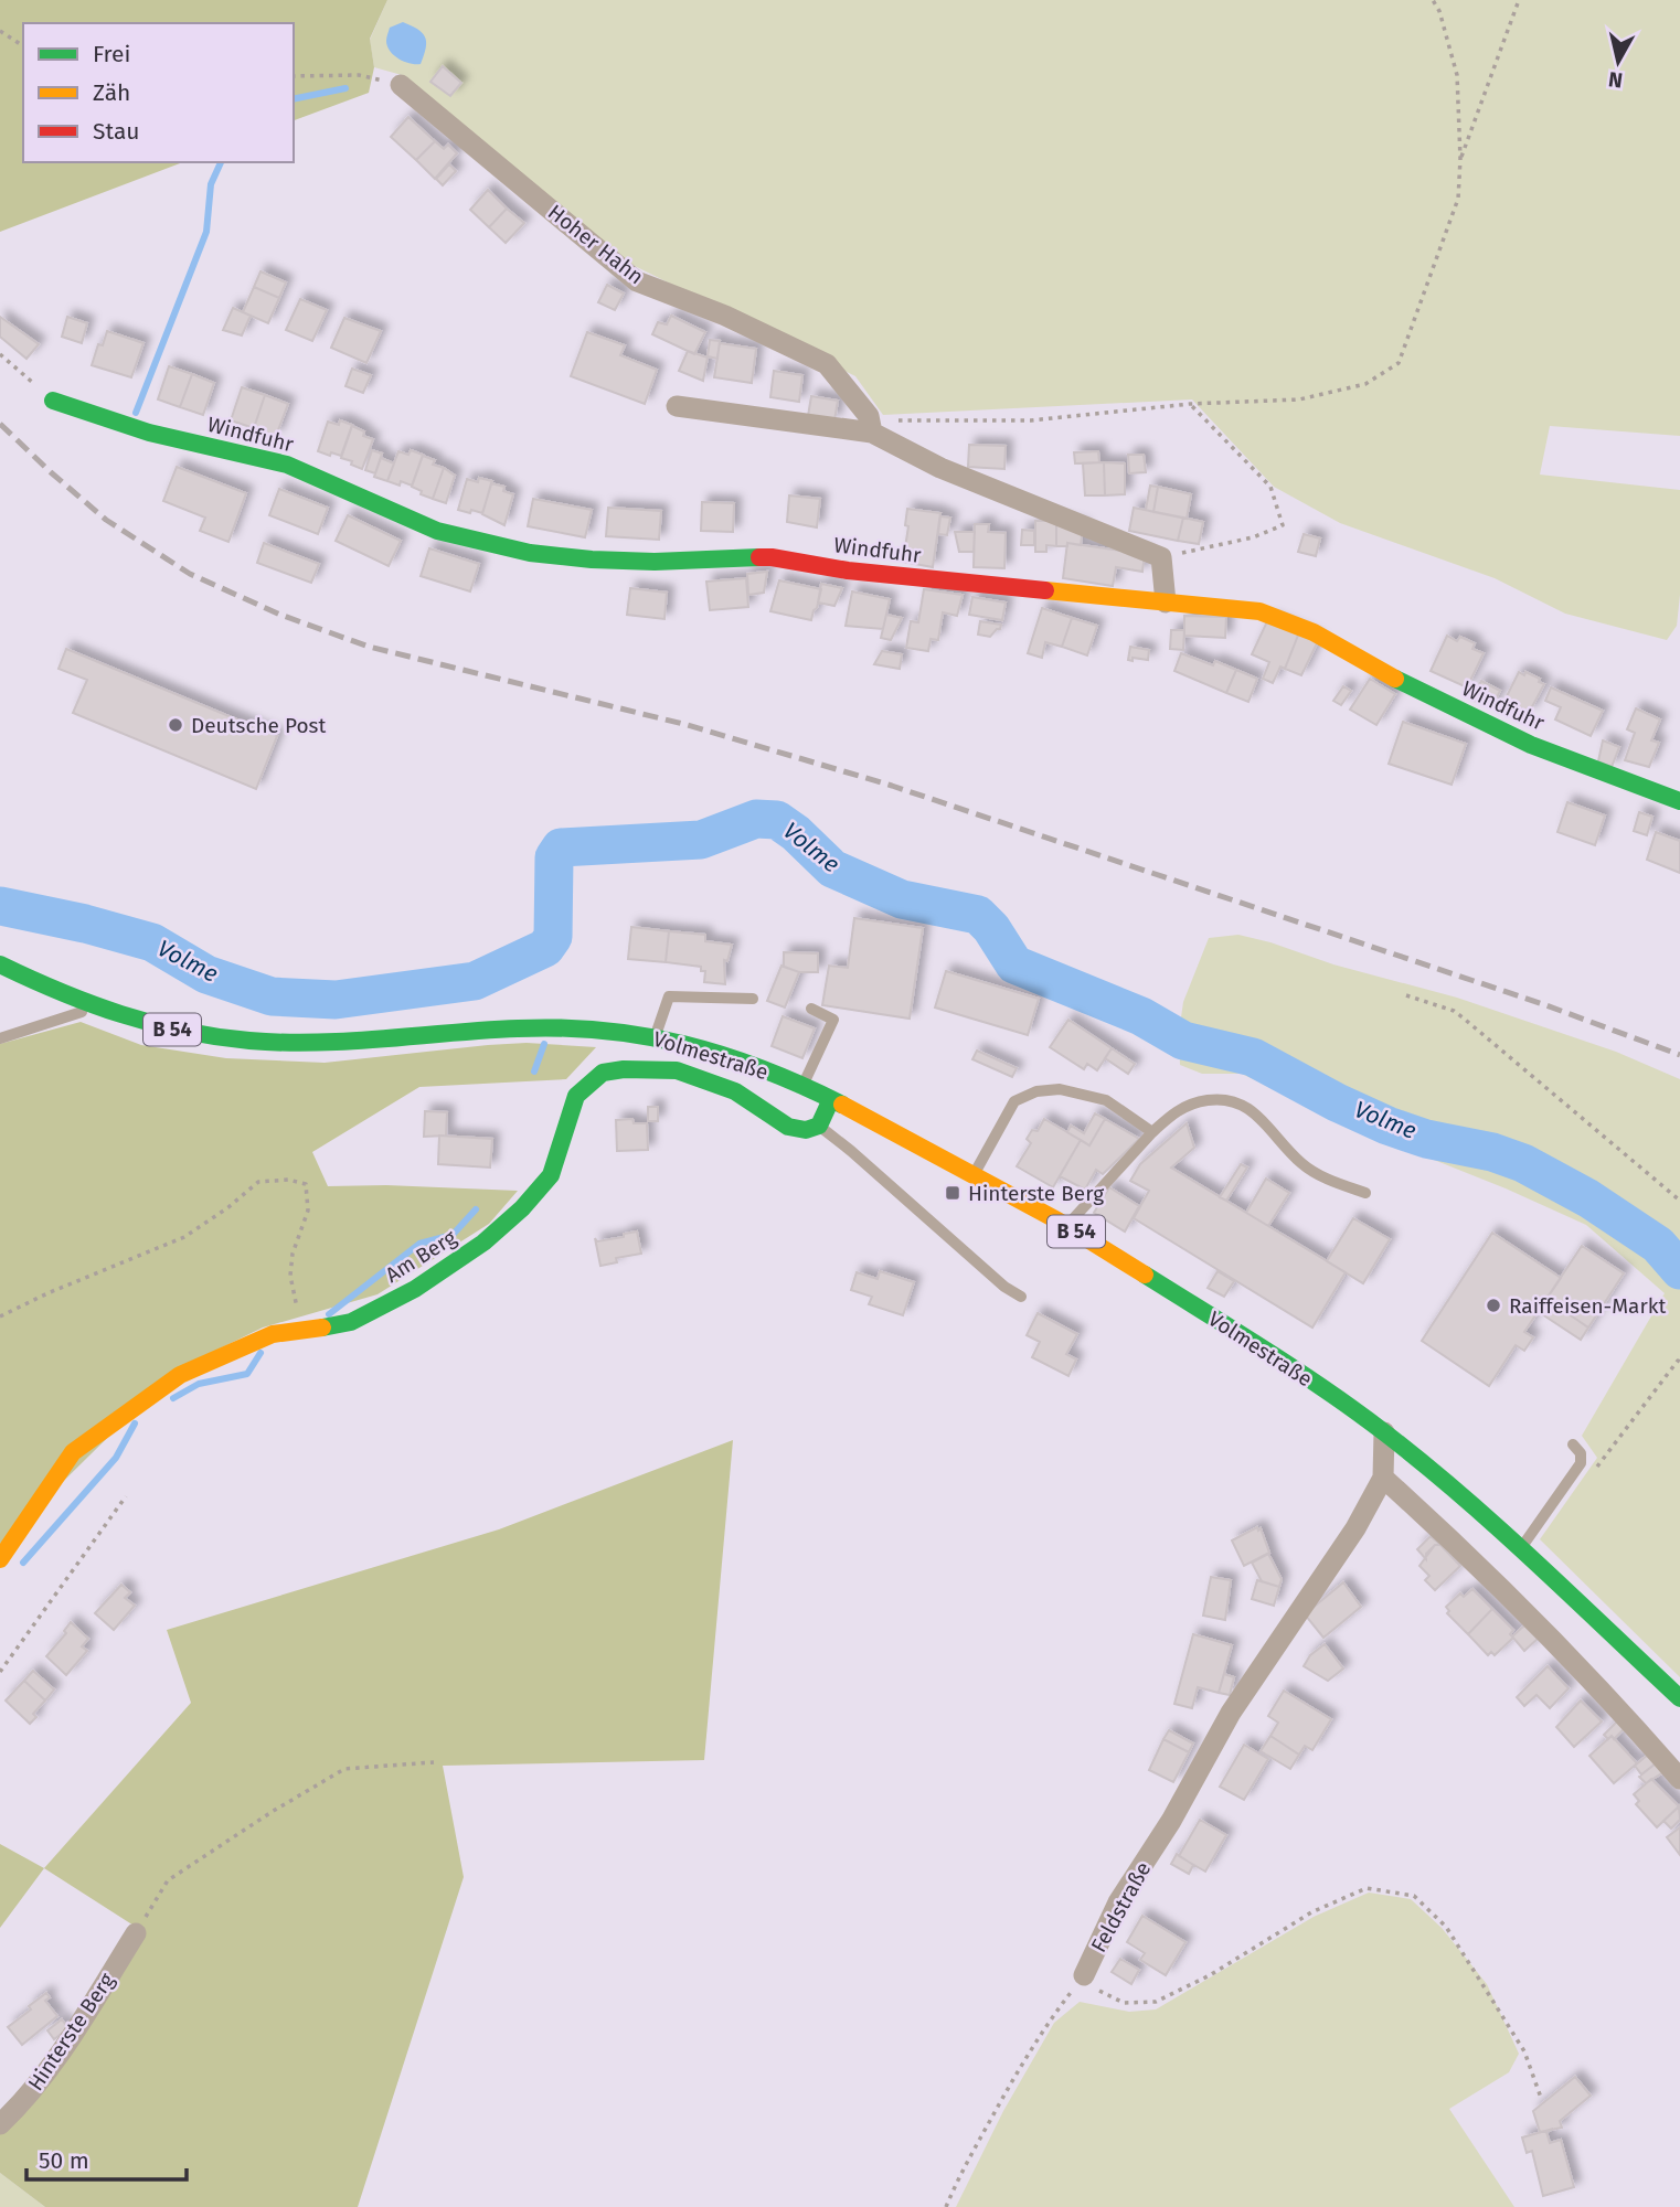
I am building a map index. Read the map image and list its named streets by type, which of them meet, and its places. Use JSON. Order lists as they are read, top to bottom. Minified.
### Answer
{"streets":{"street":["Hoher Hahn","Windfuhr","B 54","Volmestraße","Am Berg","Feldstraße","Hinterste Berg"]},"water":["Volme"],"places":{"other":["Deutsche Post","Raiffeisen-Markt"],"transit":["Hinterste Berg"]},"legend":["Frei","Zäh","Stau"],"scale_bar":"50 m","north":"bottom"}
